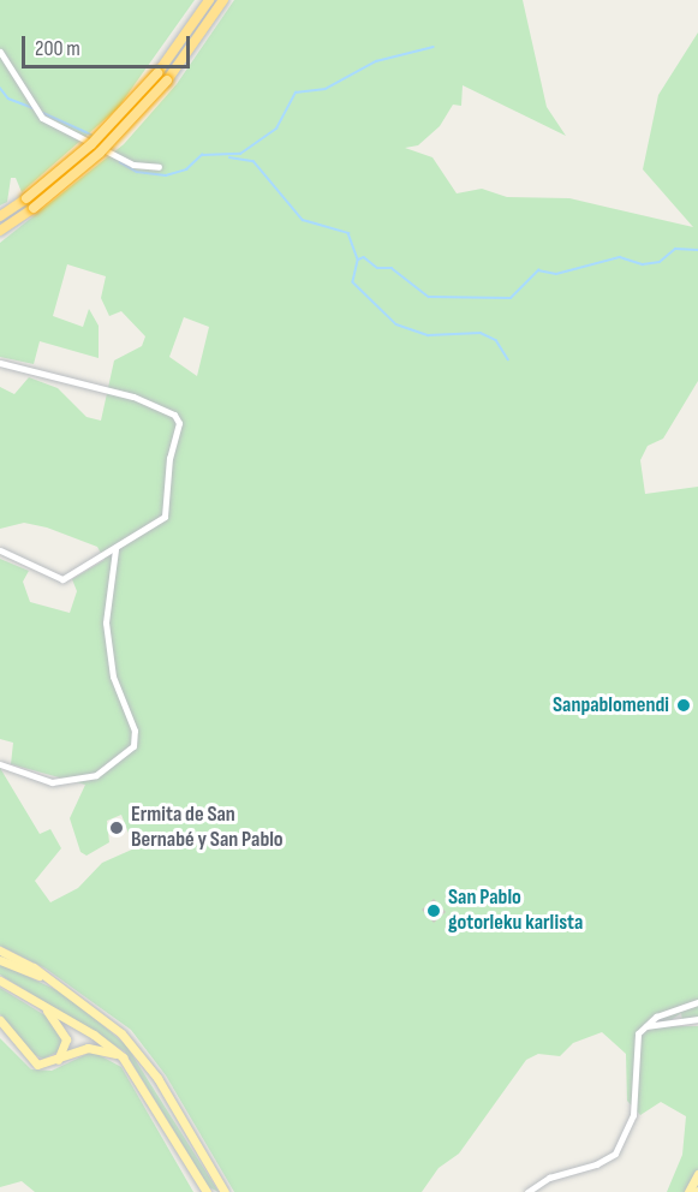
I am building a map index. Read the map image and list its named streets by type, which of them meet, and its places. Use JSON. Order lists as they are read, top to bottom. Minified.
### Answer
{"places":["Sanpablomendi","Ermita de San Bernabé y San Pablo","San Pablo gotorleku karlista"],"scale_bar":"200 m"}
